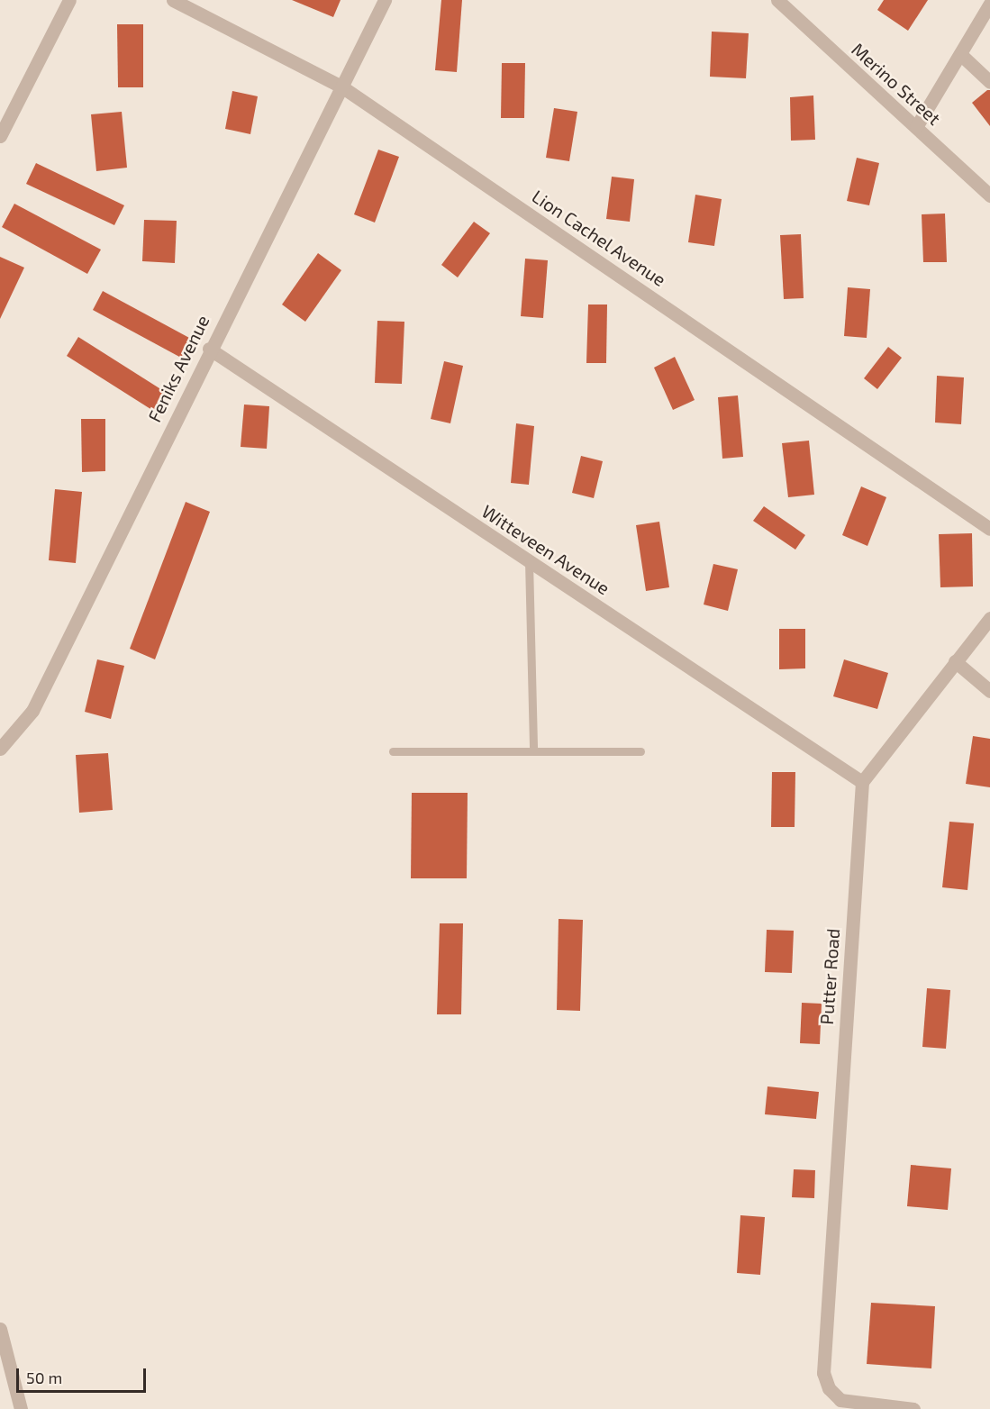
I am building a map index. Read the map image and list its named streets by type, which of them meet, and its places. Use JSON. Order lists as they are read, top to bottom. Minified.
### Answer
{"streets":{"street":["Merino Street","Lion Cachel Avenue","Feniks Avenue","Witteveen Avenue","Putter Road"]},"crossings":[["Lion Cachel Avenue","Feniks Avenue"],["Feniks Avenue","Witteveen Avenue"],["Witteveen Avenue","Putter Road"]],"scale_bar":"50 m"}
